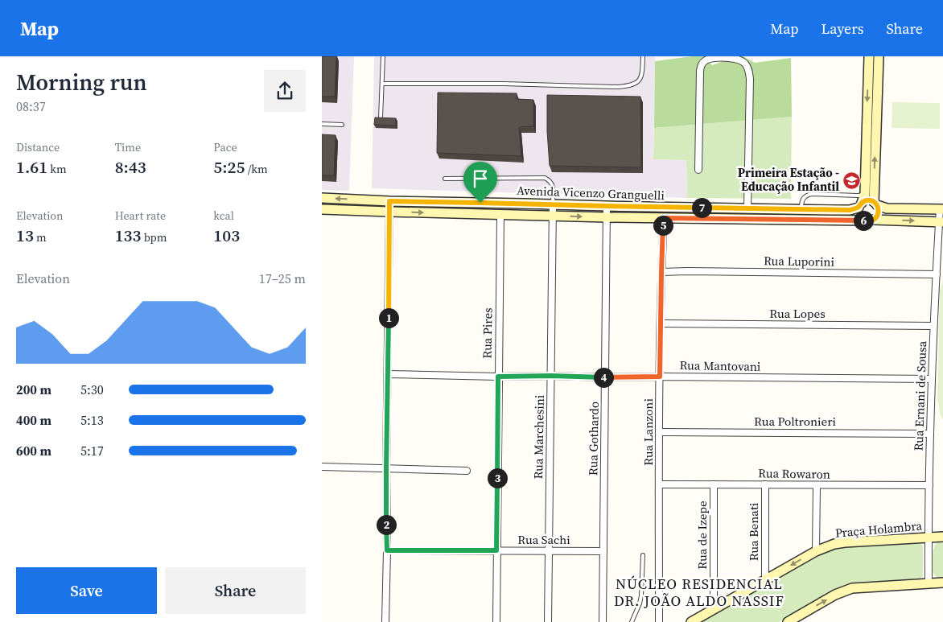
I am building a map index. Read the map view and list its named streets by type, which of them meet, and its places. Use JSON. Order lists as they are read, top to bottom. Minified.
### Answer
{"streets":{"street":["Avenida Vicenzo Granguelli","Rua Luporini","Rua Lopes","Rua Pires","Rua Mantovani","Rua Ernani de Sousa","Rua Poltronieri","Rua Lanzoni","Rua Marchesini","Rua Gothardo","Rua Rowaron","Praça Holambra","Rua Benati","Rua de Izepe","Rua Sachi"]},"crossings":[["Avenida Vicenzo Granguelli","Rua Pires"],["Avenida Vicenzo Granguelli","Rua Ernani de Sousa"],["Avenida Vicenzo Granguelli","Rua Lanzoni"],["Avenida Vicenzo Granguelli","Rua Marchesini"],["Avenida Vicenzo Granguelli","Rua Gothardo"],["Rua Luporini","Rua Ernani de Sousa"],["Rua Luporini","Rua Lanzoni"],["Rua Lopes","Rua Ernani de Sousa"],["Rua Lopes","Rua Lanzoni"],["Rua Pires","Rua Mantovani"],["Rua Pires","Rua Sachi"],["Rua Mantovani","Rua Ernani de Sousa"],["Rua Mantovani","Rua Lanzoni"],["Rua Mantovani","Rua Marchesini"],["Rua Mantovani","Rua Gothardo"],["Rua Ernani de Sousa","Rua Poltronieri"],["Rua Ernani de Sousa","Rua Rowaron"],["Rua Ernani de Sousa","Praça Holambra"],["Rua Poltronieri","Rua Lanzoni"],["Rua Lanzoni","Rua Rowaron"],["Rua Marchesini","Rua Sachi"],["Rua Gothardo","Rua Sachi"],["Rua Rowaron","Rua Benati"],["Rua Rowaron","Rua de Izepe"],["Praça Holambra","Rua Benati"],["Praça Holambra","Rua de Izepe"]],"districts":["NÚCLEO RESIDENCIAL DR. JOÃO ALDO NASSIF"],"places":{"school or university":["Primeira Estação - Educação Infantil"]},"page":{"header":"Map","nav":["Map","Layers","Share"],"heading":["Morning run","08:37"],"stats":[["Distance","1.61 km"],["Time","8:43"],["Pace","5:25 /km"],["Elevation","13 m"],["Heart rate","133 bpm"],["kcal","103"]],"pins":["7","6","5","1","4","3","2"],"chart":["Elevation","17–25 m"],"list":[{"name":"200 m","note":"5:30"},{"name":"400 m","note":"5:13"},{"name":"600 m","note":"5:17"}],"buttons":["Save","Share"]}}
